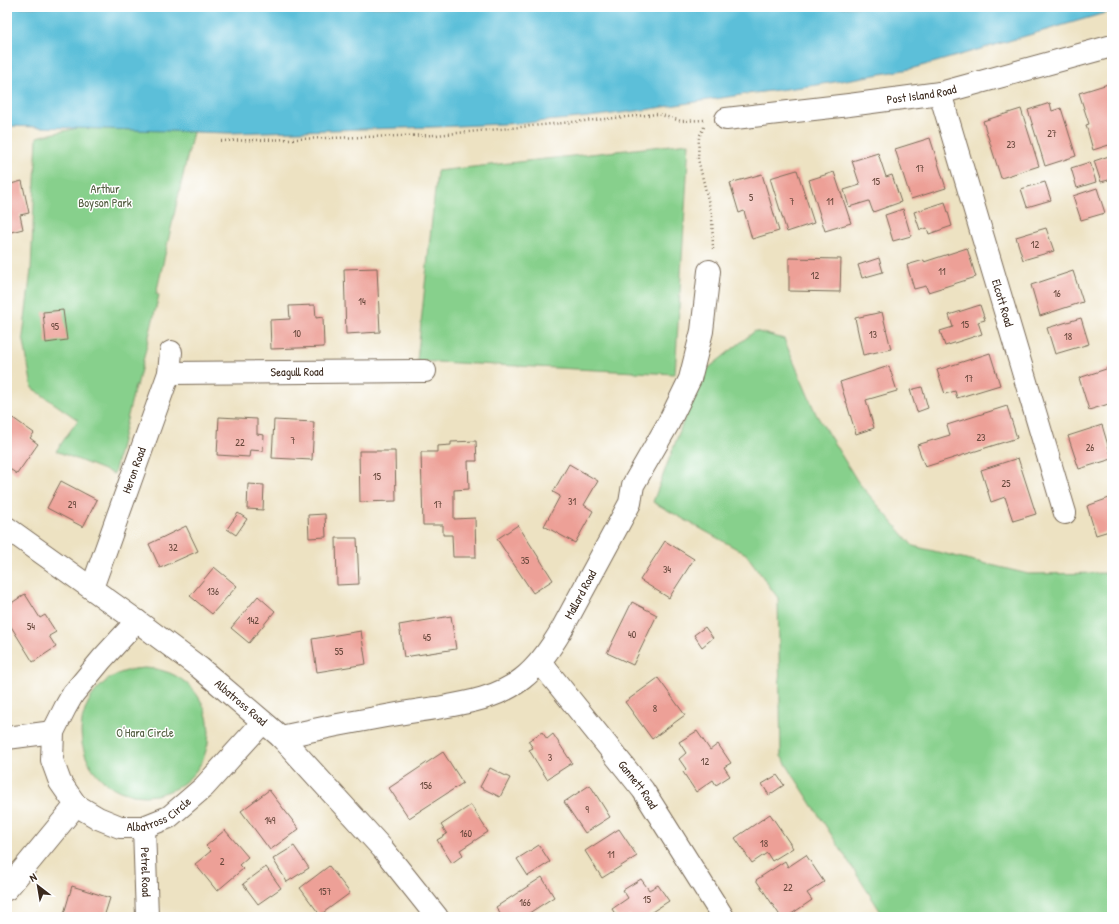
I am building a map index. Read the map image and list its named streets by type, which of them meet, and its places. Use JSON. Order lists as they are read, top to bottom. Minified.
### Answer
{"streets":{"street":["Post Island Road","Elcott Road","Seagull Road","Heron Road","Mallard Road","Albatross Road","Gannett Road","Albatross Circle","Petrel Road"]},"crossings":[["Post Island Road","Elcott Road"],["Seagull Road","Heron Road"],["Heron Road","Albatross Road"],["Mallard Road","Albatross Road"],["Mallard Road","Gannett Road"],["Albatross Road","Albatross Circle"],["Albatross Circle","Petrel Road"]],"parks":["Arthur Boyson Park","O'Hara Circle"],"house_numbers":["27","23","17","15","5","7","11","12","11","12","16","14","15","95","10","13","18","17","23","7","22","26","15","25","31","29","17","32","35","34","136","142","54","40","45","55","8","3","12","156","9","149","160","18","11","2","22","157","15","166"],"north":"top left"}
